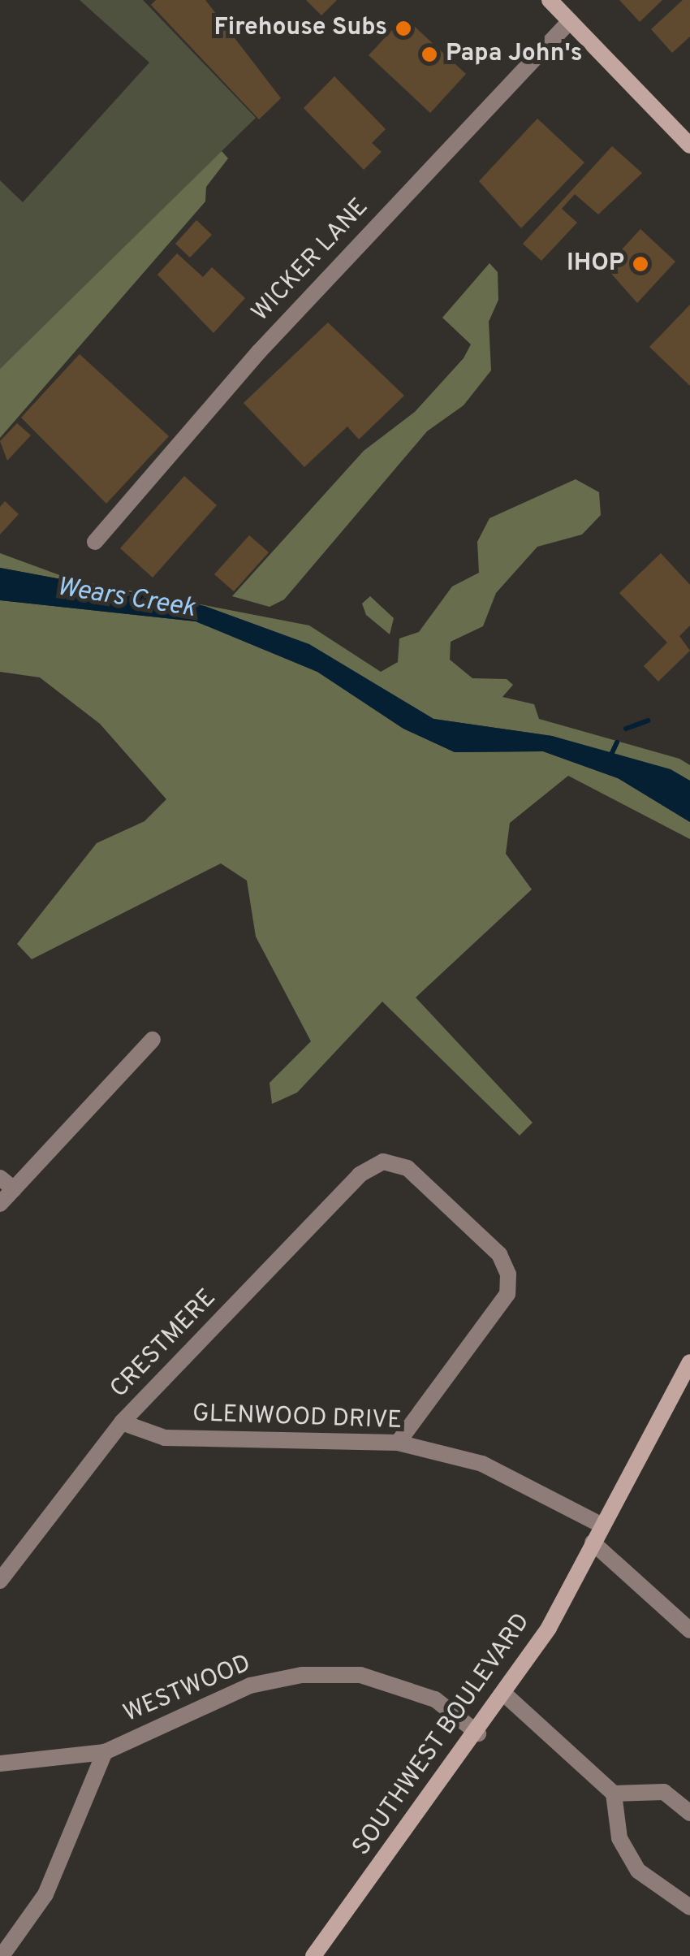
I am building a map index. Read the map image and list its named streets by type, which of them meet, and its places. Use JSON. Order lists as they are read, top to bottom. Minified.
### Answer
{"streets":{"main road":["SOUTHWEST BOULEVARD"],"street":["WICKER LANE","CRESTMERE","GLENWOOD DRIVE","WESTWOOD"]},"crossings":[["CRESTMERE","GLENWOOD DRIVE"],["GLENWOOD DRIVE","SOUTHWEST BOULEVARD"],["WESTWOOD","SOUTHWEST BOULEVARD"]],"water":["Wears Creek"],"places":["Firehouse Subs","Papa John's","IHOP"]}
